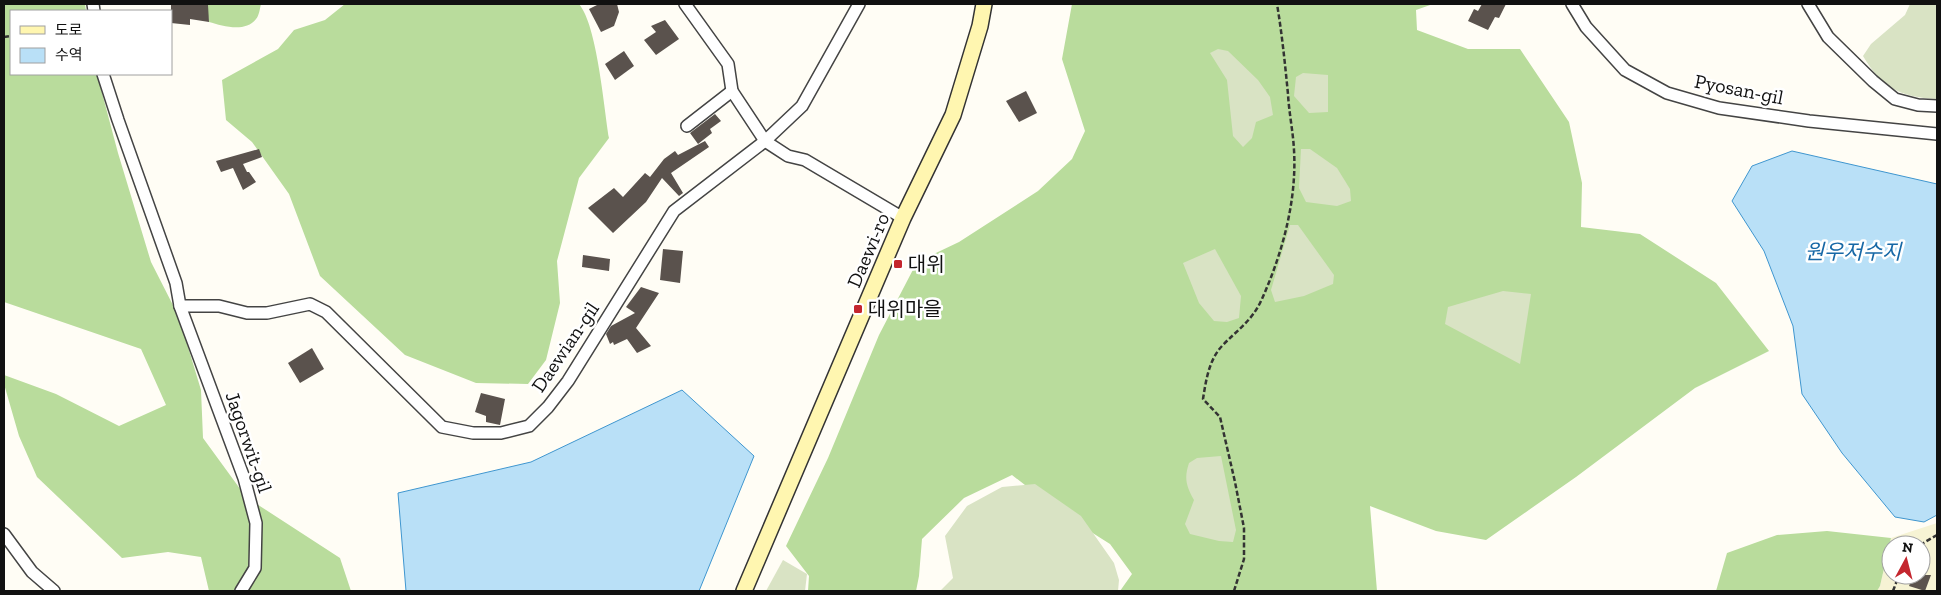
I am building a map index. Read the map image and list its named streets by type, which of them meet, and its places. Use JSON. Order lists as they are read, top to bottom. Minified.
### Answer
{"streets":{"main road":["Daewi-ro"],"street":["Pyosan-gil","Daewian-gil","Jagorwit-gil"]},"crossings":[["Daewian-gil","Jagorwit-gil"]],"water":["원우저수지"],"places":{"transit":["대위","대위마을"]},"legend":["도로","수역"],"north":"top"}
